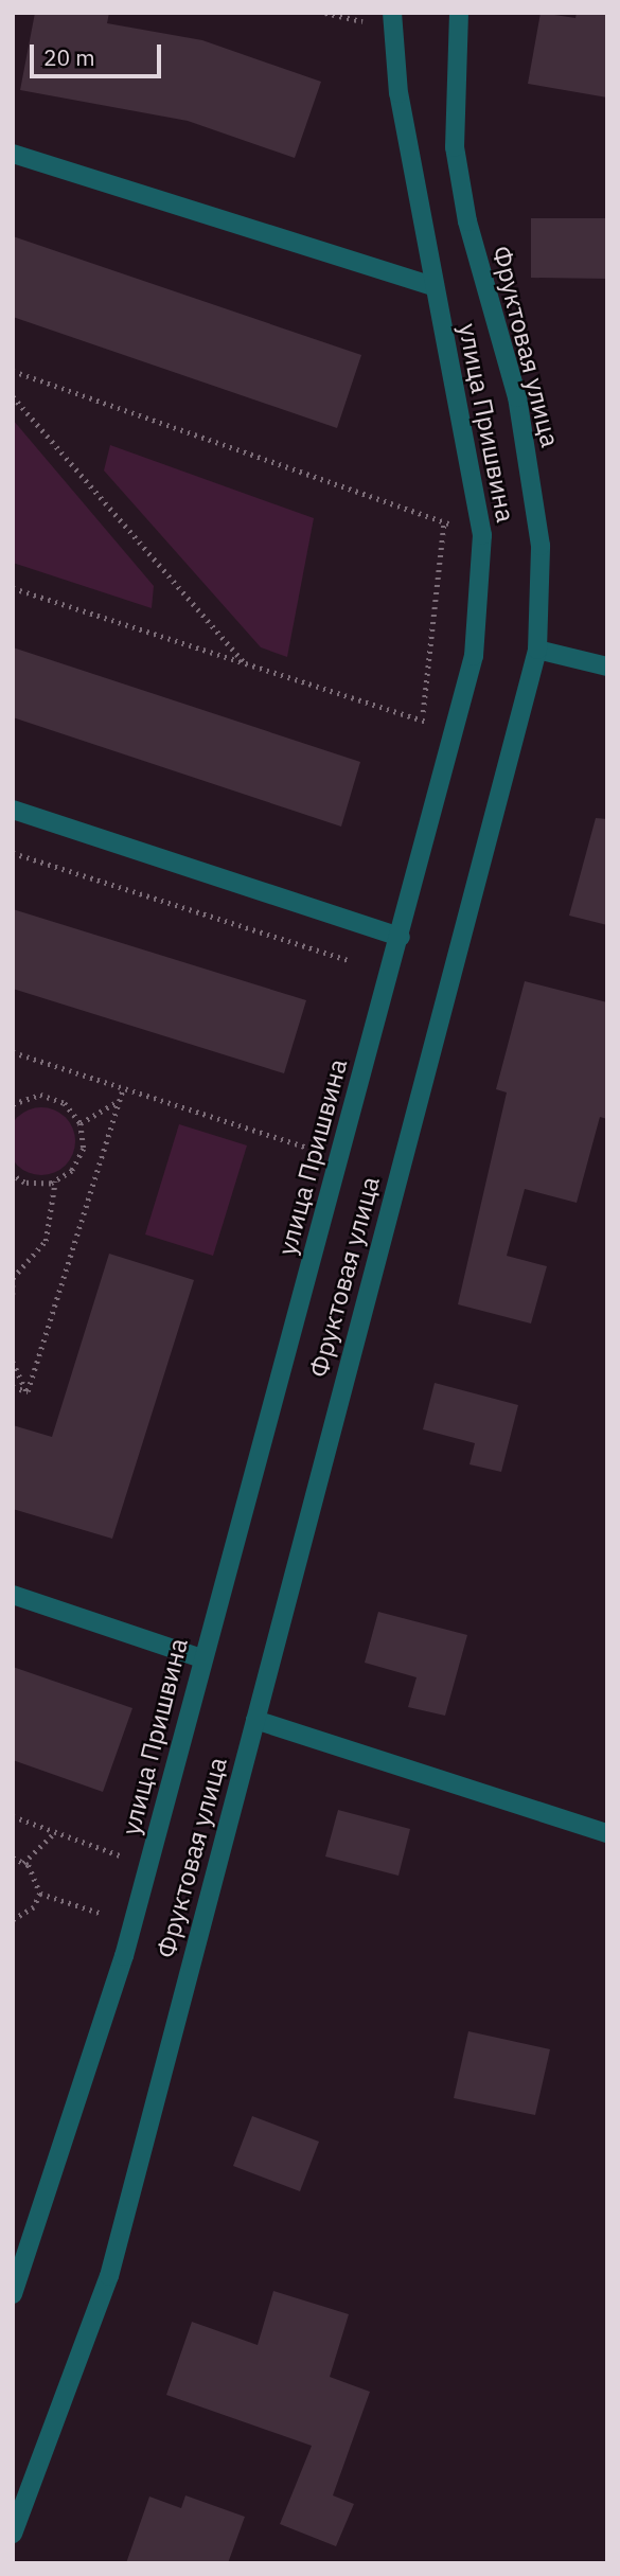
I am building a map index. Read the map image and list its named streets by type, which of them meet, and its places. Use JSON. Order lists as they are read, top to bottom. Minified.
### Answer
{"streets":{"street":["Фруктовая улица","улица Пришвина"]},"scale_bar":"20 m"}
